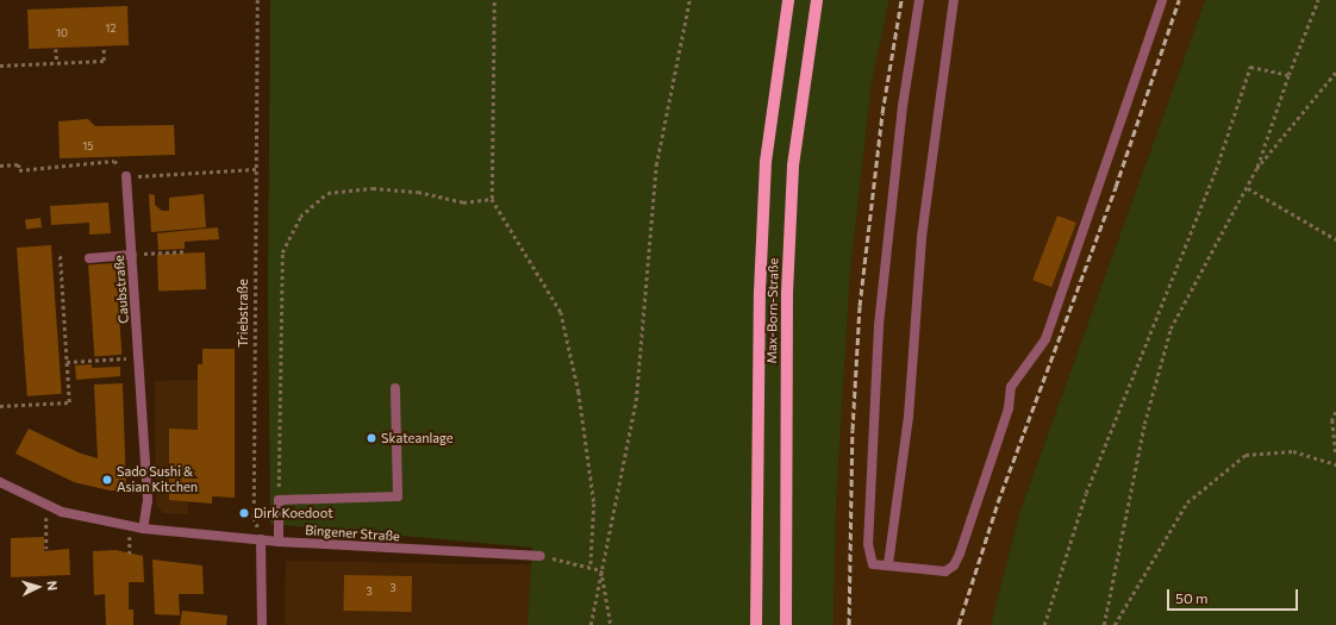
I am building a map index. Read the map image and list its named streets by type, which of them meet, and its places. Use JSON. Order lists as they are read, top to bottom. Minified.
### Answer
{"streets":{"main road":["Max-Born-Straße"],"street":["Caubstraße","Bingener Straße"],"path":["Triebstraße"]},"crossings":[["Caubstraße","Bingener Straße"],["Triebstraße","Bingener Straße"]],"places":["Skateanlage","Sado Sushi & Asian Kitchen","Dirk Koedoot"],"house_numbers":["12","10","15","3","3"],"scale_bar":"50 m","north":"right"}
